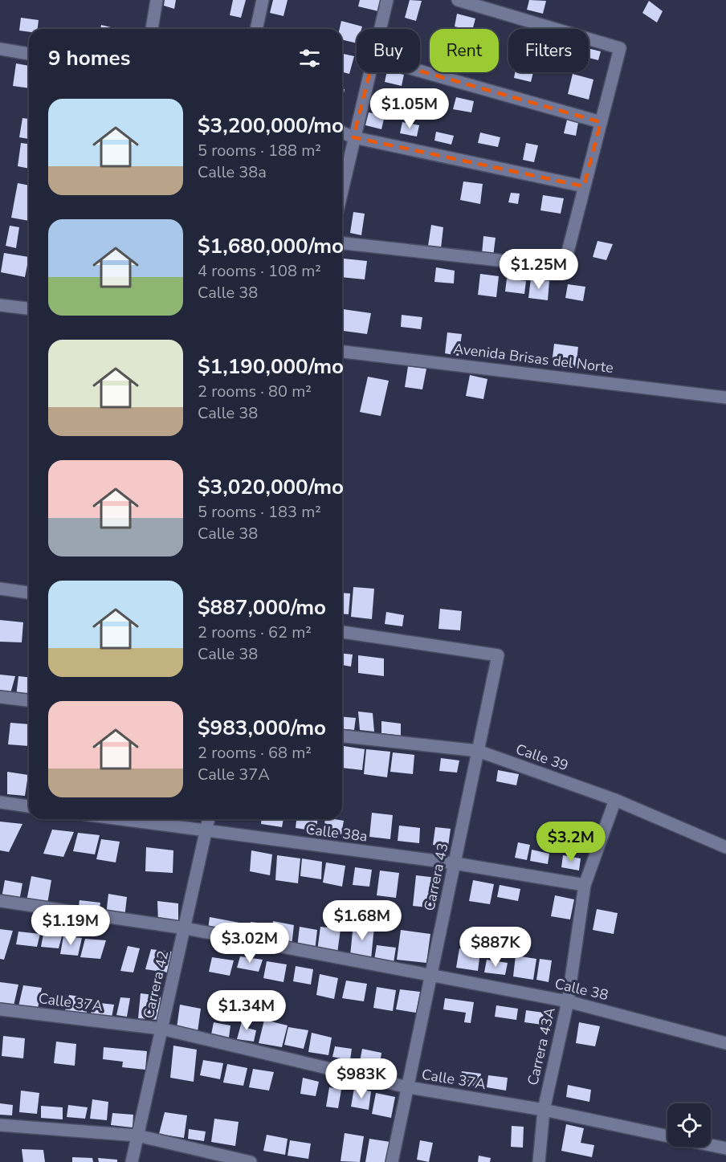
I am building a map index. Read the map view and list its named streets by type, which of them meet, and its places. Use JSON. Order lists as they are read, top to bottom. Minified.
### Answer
{"streets":{"street":["Avenida Brisas del Norte","Calle 39","Calle 38a","Carrera 43","Carrera 42","Calle 38","Calle 37A","Carrera 43A"]},"crossings":[["Calle 39","Carrera 43"],["Calle 39","Carrera 43A"],["Calle 38a","Carrera 43"],["Calle 38a","Carrera 42"],["Calle 38a","Carrera 43A"],["Carrera 43","Calle 38"],["Carrera 43","Calle 37A"],["Carrera 42","Calle 38"],["Carrera 42","Calle 37A"],["Calle 38","Carrera 43A"],["Calle 37A","Carrera 43A"]],"page":{"chip":["Buy","Rent","Filters"],"heading":"9 homes","list":[{"name":"$3,200,000/mo","note":"5 rooms · 188 m² · Calle 38a"},{"name":"$1,680,000/mo","note":"4 rooms · 108 m² · Calle 38"},{"name":"$1,190,000/mo","note":"2 rooms · 80 m² · Calle 38"},{"name":"$3,020,000/mo","note":"5 rooms · 183 m² · Calle 38"},{"name":"$887,000/mo","note":"2 rooms · 62 m² · Calle 38"},{"name":"$983,000/mo","note":"2 rooms · 68 m² · Calle 37A"}],"price":["$1.05M","$1.25M","$3.2M","$1.68M","$1.19M","$3.02M","$887K","$1.34M","$983K"]}}
